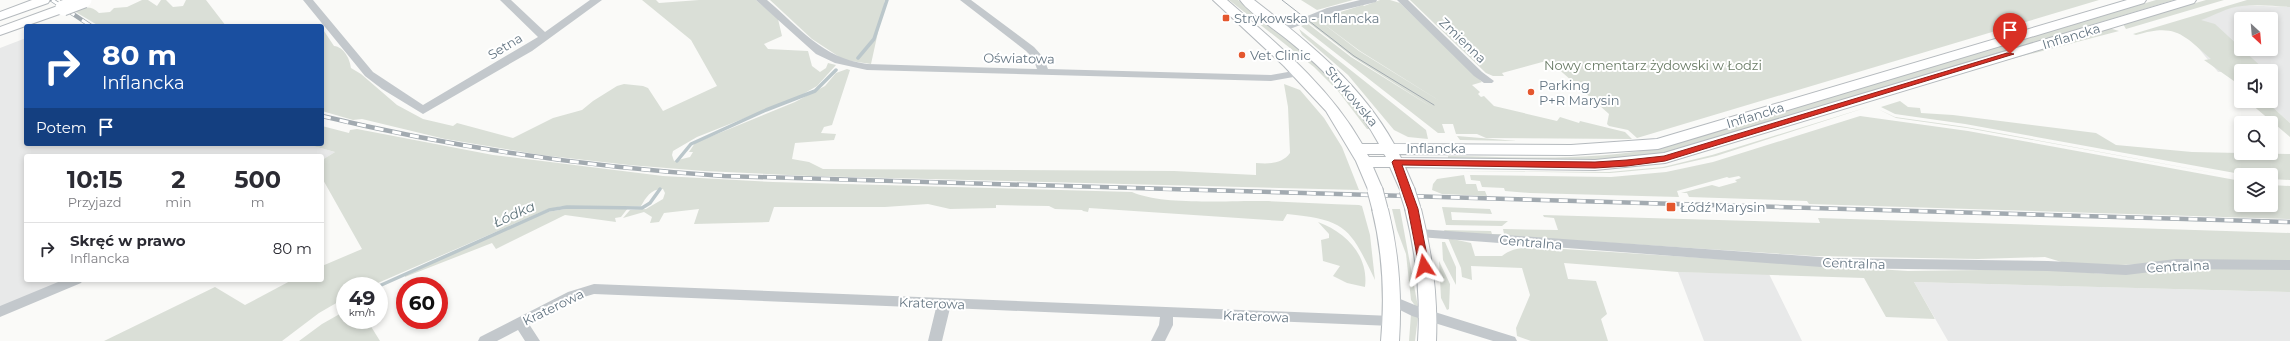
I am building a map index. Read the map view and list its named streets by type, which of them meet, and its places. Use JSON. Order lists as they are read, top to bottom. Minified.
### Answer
{"streets":{"main road":["Inflancka","Strykowska"],"street":["Zmienna","Setna","Oświatowa","Centralna","Kraterowa"]},"crossings":[["Inflancka","Strykowska"],["Oświatowa","Strykowska"],["Strykowska","Centralna"],["Strykowska","Kraterowa"]],"water":["Łódka"],"parks":["Nowy cmentarz żydowski w Łodzi"],"places":{"transit":["Strykowska - Inflancka","Łódź Marysin"],"other":["Vet Clinic","Parking P+R Marysin"]},"north":"bottom right","page":{"turn":["80 m","Inflancka"],"then":"Potem","eta":["10:15","Przyjazd","2","min","500","m"],"list":[{"name":"Skręć w prawo","note":"Inflancka","value":"80 m"}],"speed":"49 km/h","limit":"60"}}
